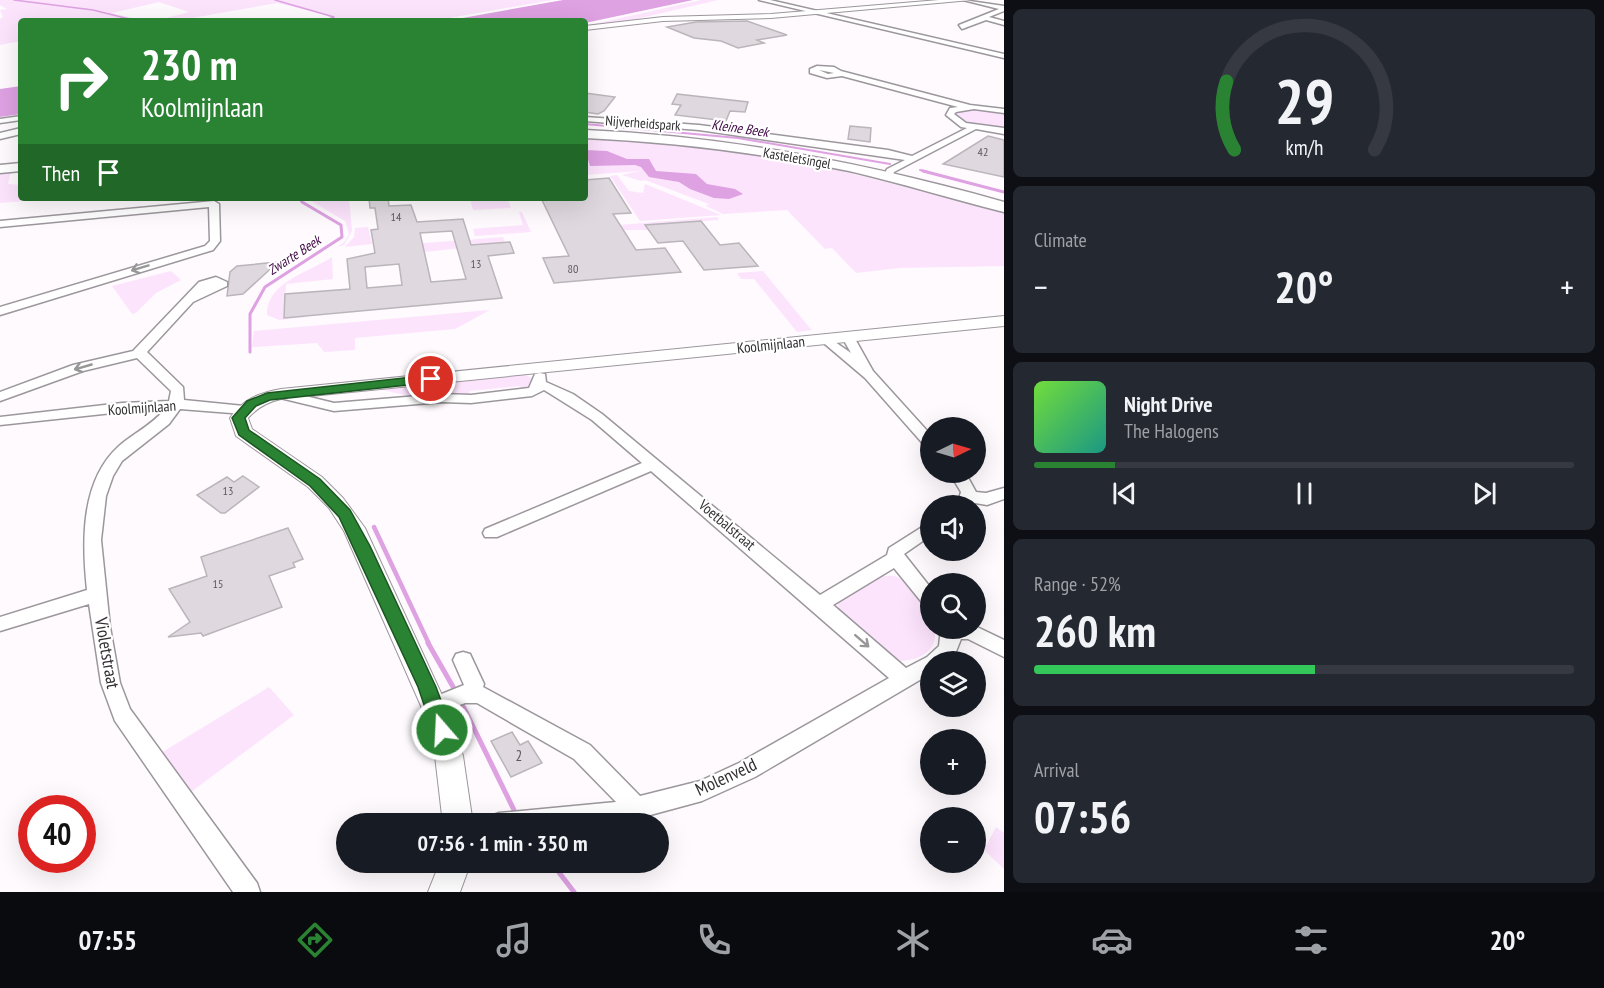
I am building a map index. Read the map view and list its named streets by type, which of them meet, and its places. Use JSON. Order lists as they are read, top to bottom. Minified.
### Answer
{"streets":{"main road":["Kasteletsingel"],"street":["Nijverheidspark","Koolmijnlaan","Voetbalstraat","Violetstraat","Molenveld"]},"crossings":[["Koolmijnlaan","Voetbalstraat"],["Koolmijnlaan","Violetstraat"],["Voetbalstraat","Molenveld"]],"water":["Kleine Beek","Zwarte Beek"],"house_numbers":["42","14","13","80","13","15","2"],"north":"right","page":{"turn":["230 m","Koolmijnlaan"],"then":"Then","tile":["Climate",["Range · 52%","260 km"],["Arrival","07:56"]],"heat":["−","20°","+"],"song":["Night Drive","The Halogens"],"map_buttons":["+","−"],"limit":"40","trip":"07:56 · 1 min · 350 m","tabs":["07:55","20°"],"gauge":["29","km/h"]}}
